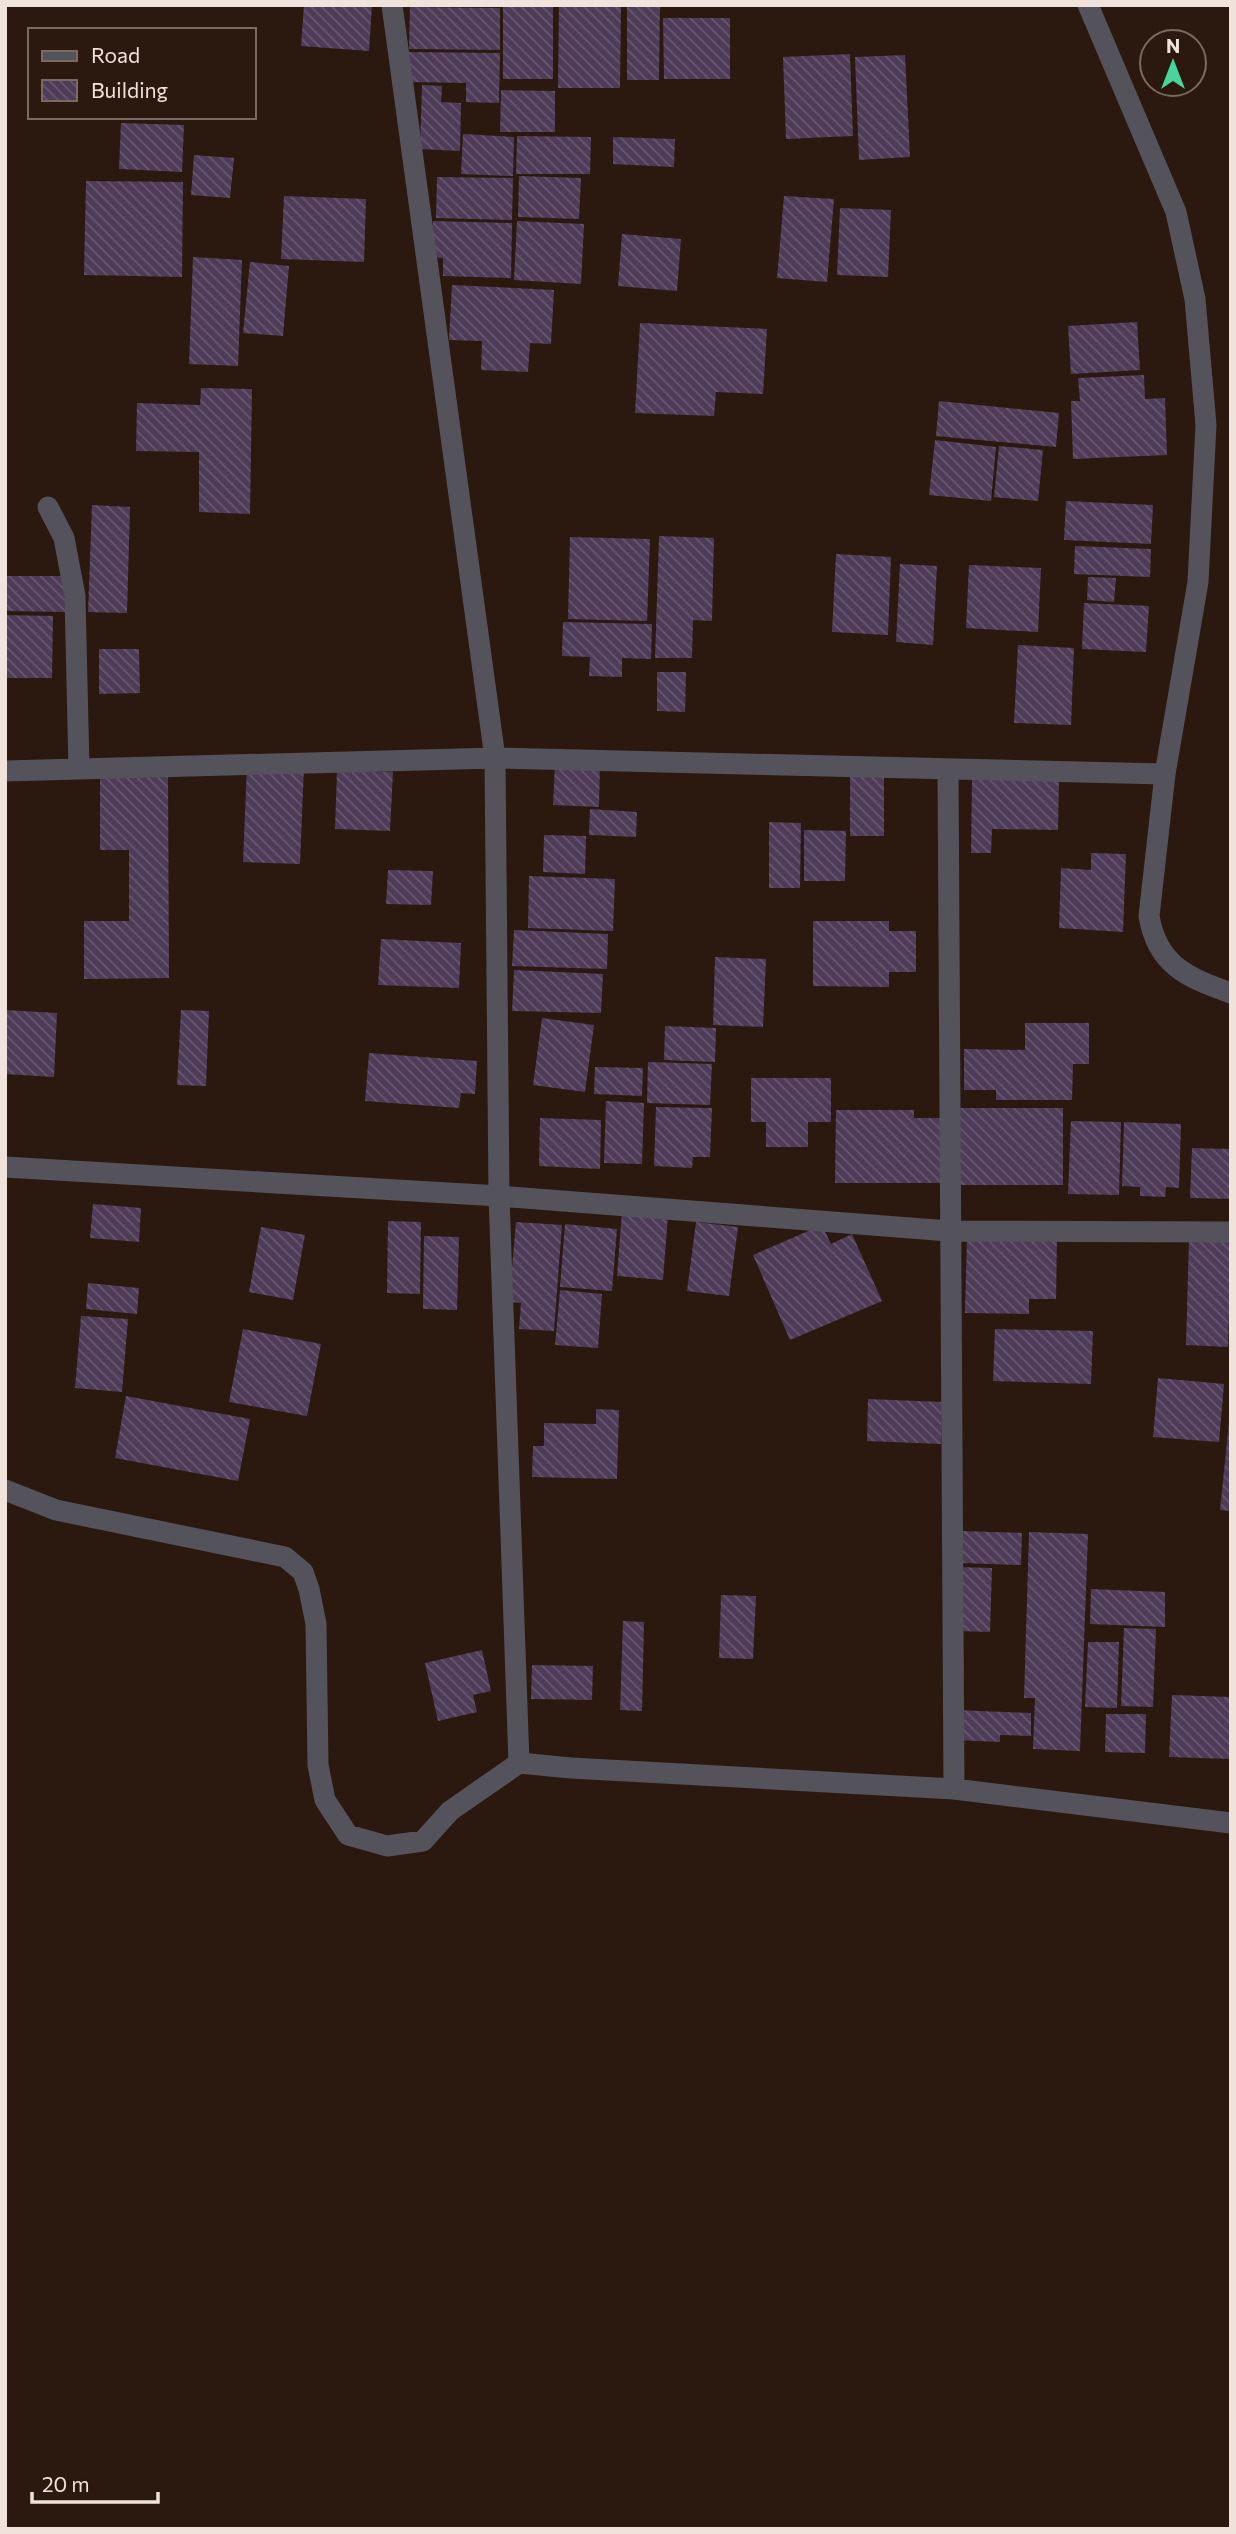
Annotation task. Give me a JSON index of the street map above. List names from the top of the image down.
{
  "legend": ["Road", "Building"],
  "scale_bar": "20 m",
  "north": "top"
}
